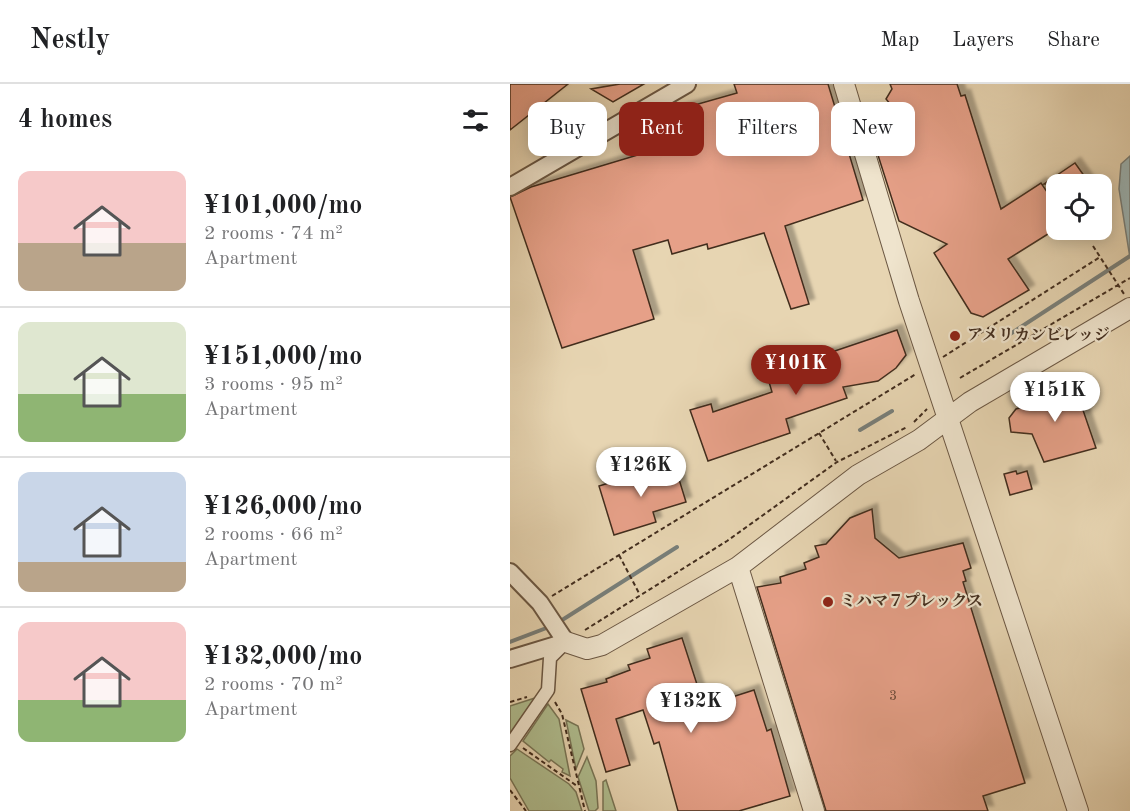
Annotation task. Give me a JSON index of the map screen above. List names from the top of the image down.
{
  "places": ["アメリカンビレッジ", "ミハマ７プレックス"],
  "house_numbers": ["3"],
  "page": {
    "header": "Nestly",
    "nav": ["Map", "Layers", "Share"],
    "heading": "4 homes",
    "chip": [
      "Buy",
      "Rent",
      "Filters",
      "New"
    ],
    "list": [
      {
        "name": "¥101,000/mo",
        "note": "2 rooms · 74 m² · Apartment"
      },
      {
        "name": "¥151,000/mo",
        "note": "3 rooms · 95 m² · Apartment"
      },
      {
        "name": "¥126,000/mo",
        "note": "2 rooms · 66 m² · Apartment"
      },
      {
        "name": "¥132,000/mo",
        "note": "2 rooms · 70 m² · Apartment"
      }
    ],
    "price": [
      "¥101K",
      "¥151K",
      "¥126K",
      "¥132K"
    ]
  }
}
